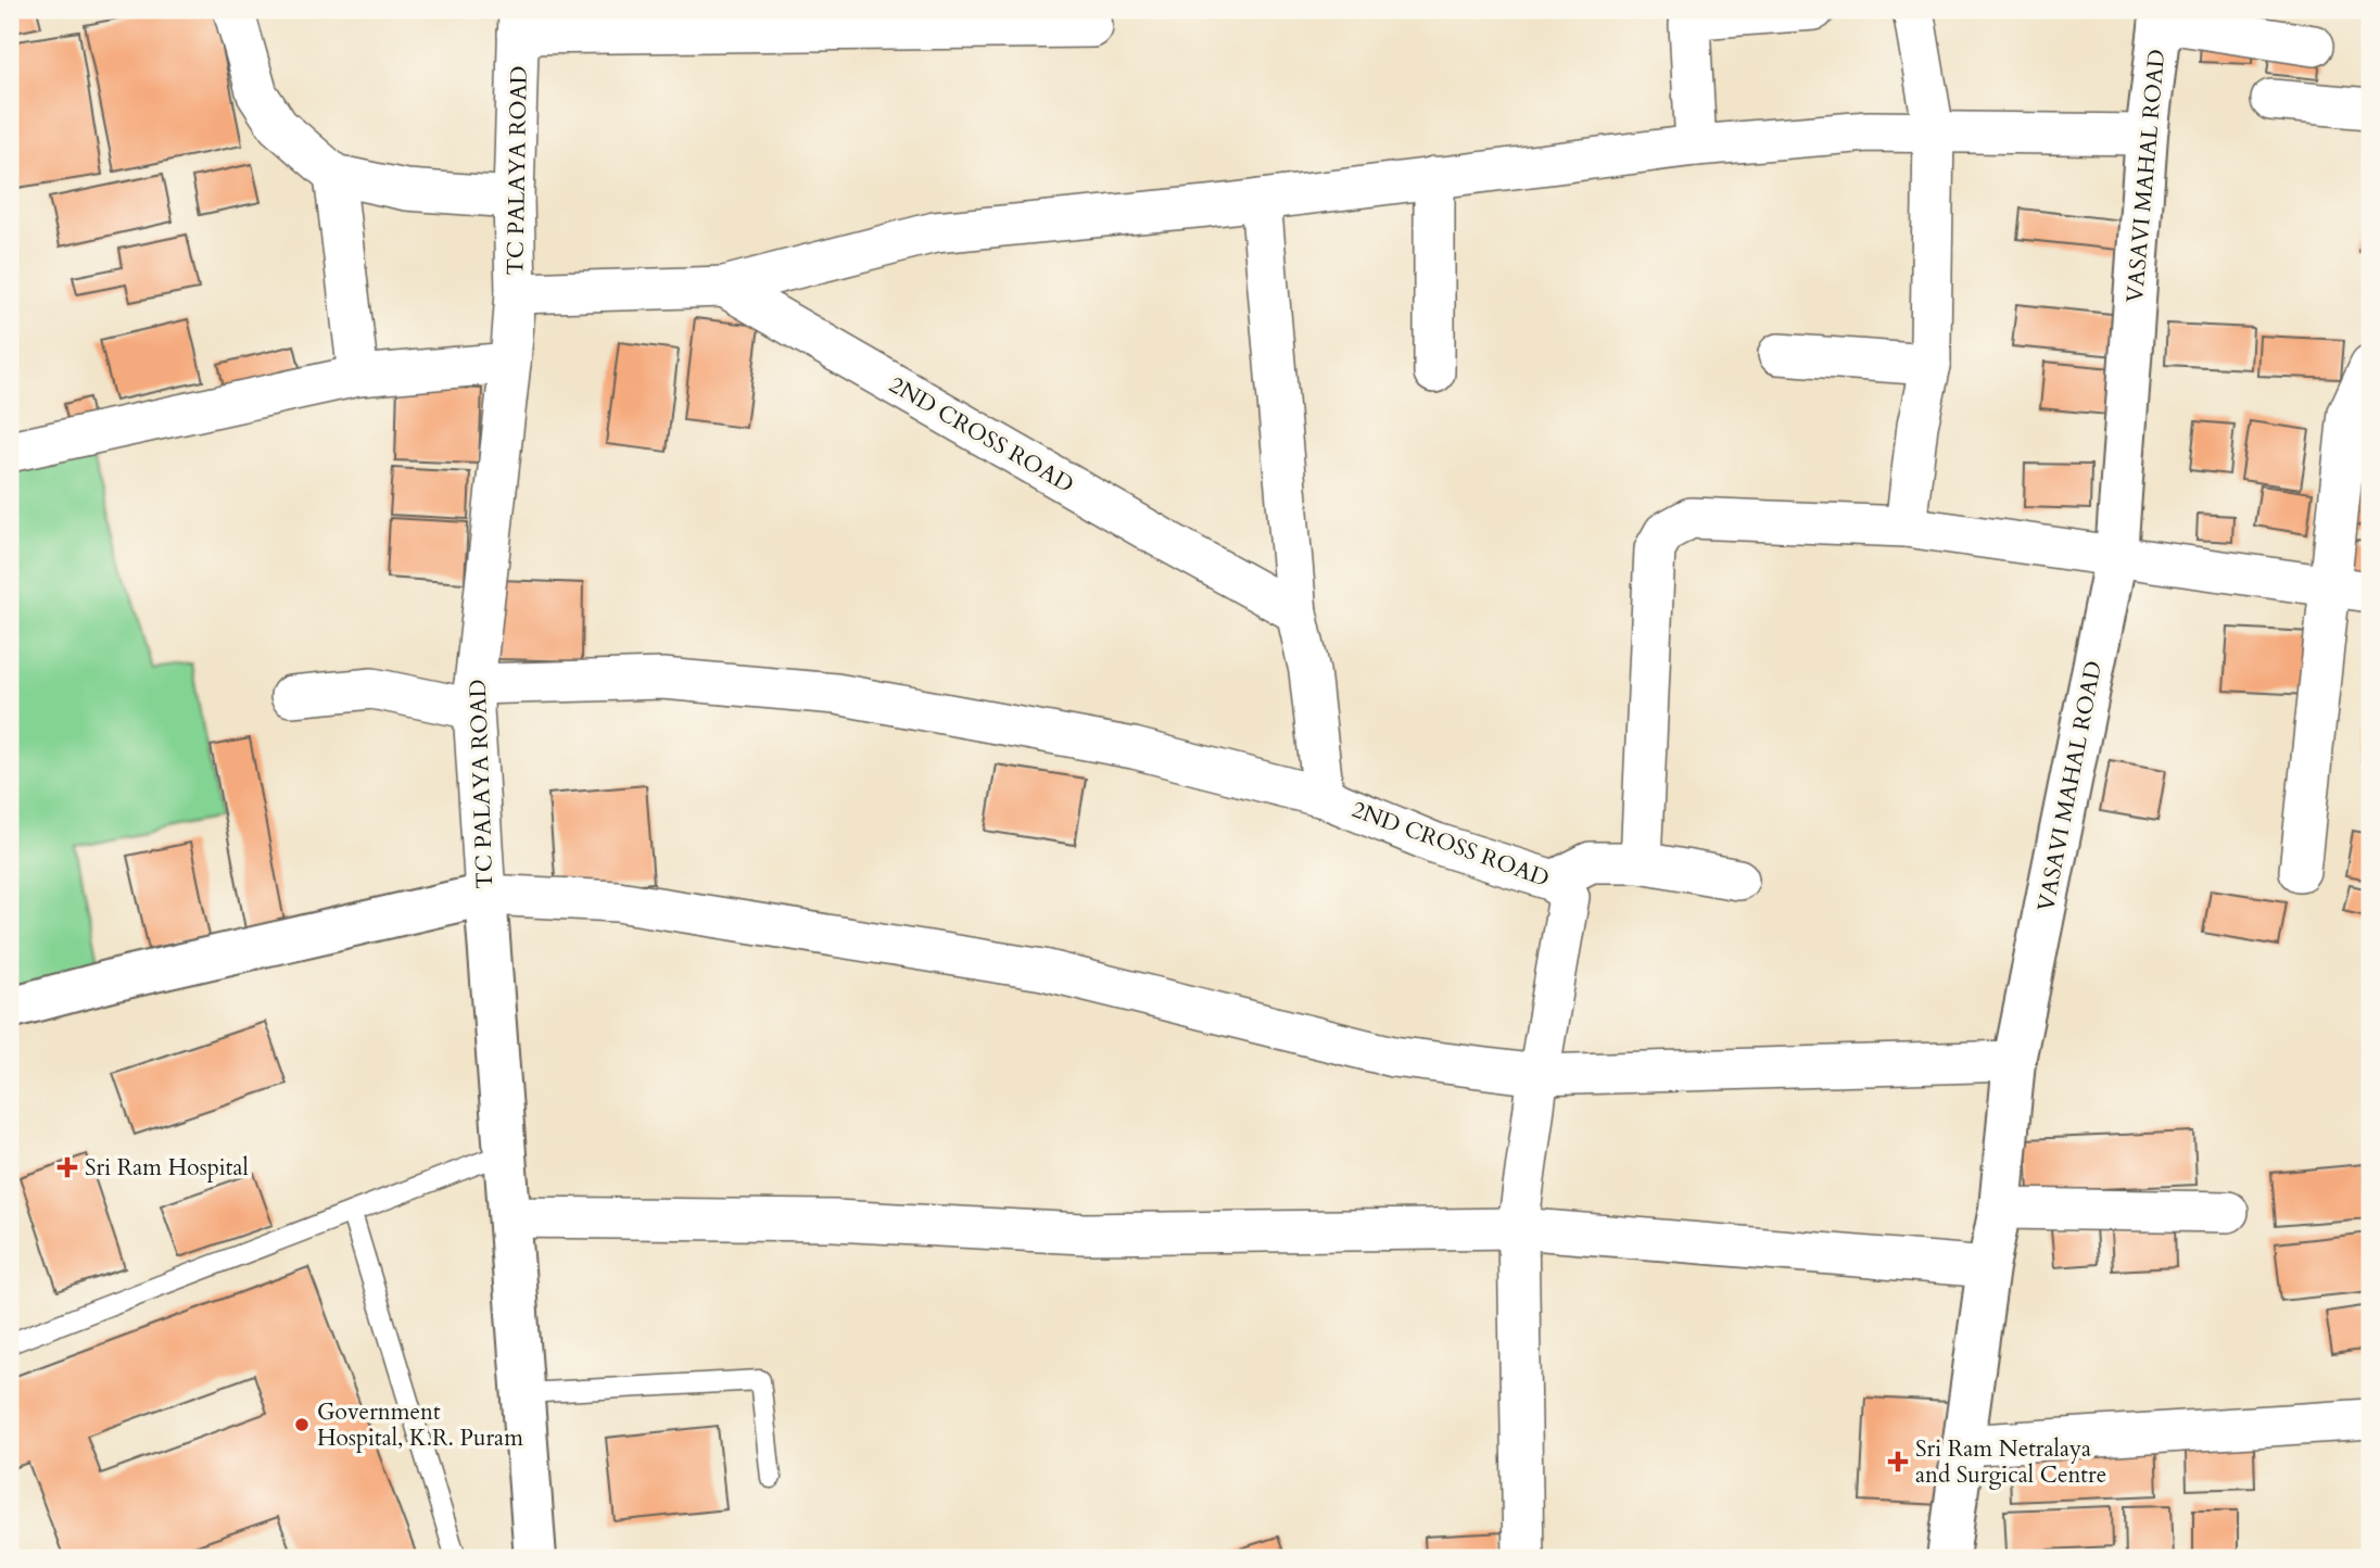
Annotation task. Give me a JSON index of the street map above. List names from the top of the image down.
{
  "streets": {
    "street": ["TC PALAYA ROAD", "VASAVI MAHAL ROAD", "2ND CROSS ROAD"]
  },
  "places": {
    "health": ["Sri Ram Hospital", "Sri Ram Netralaya and Surgical Centre"],
    "other": ["Government Hospital, K.R. Puram"]
  }
}
